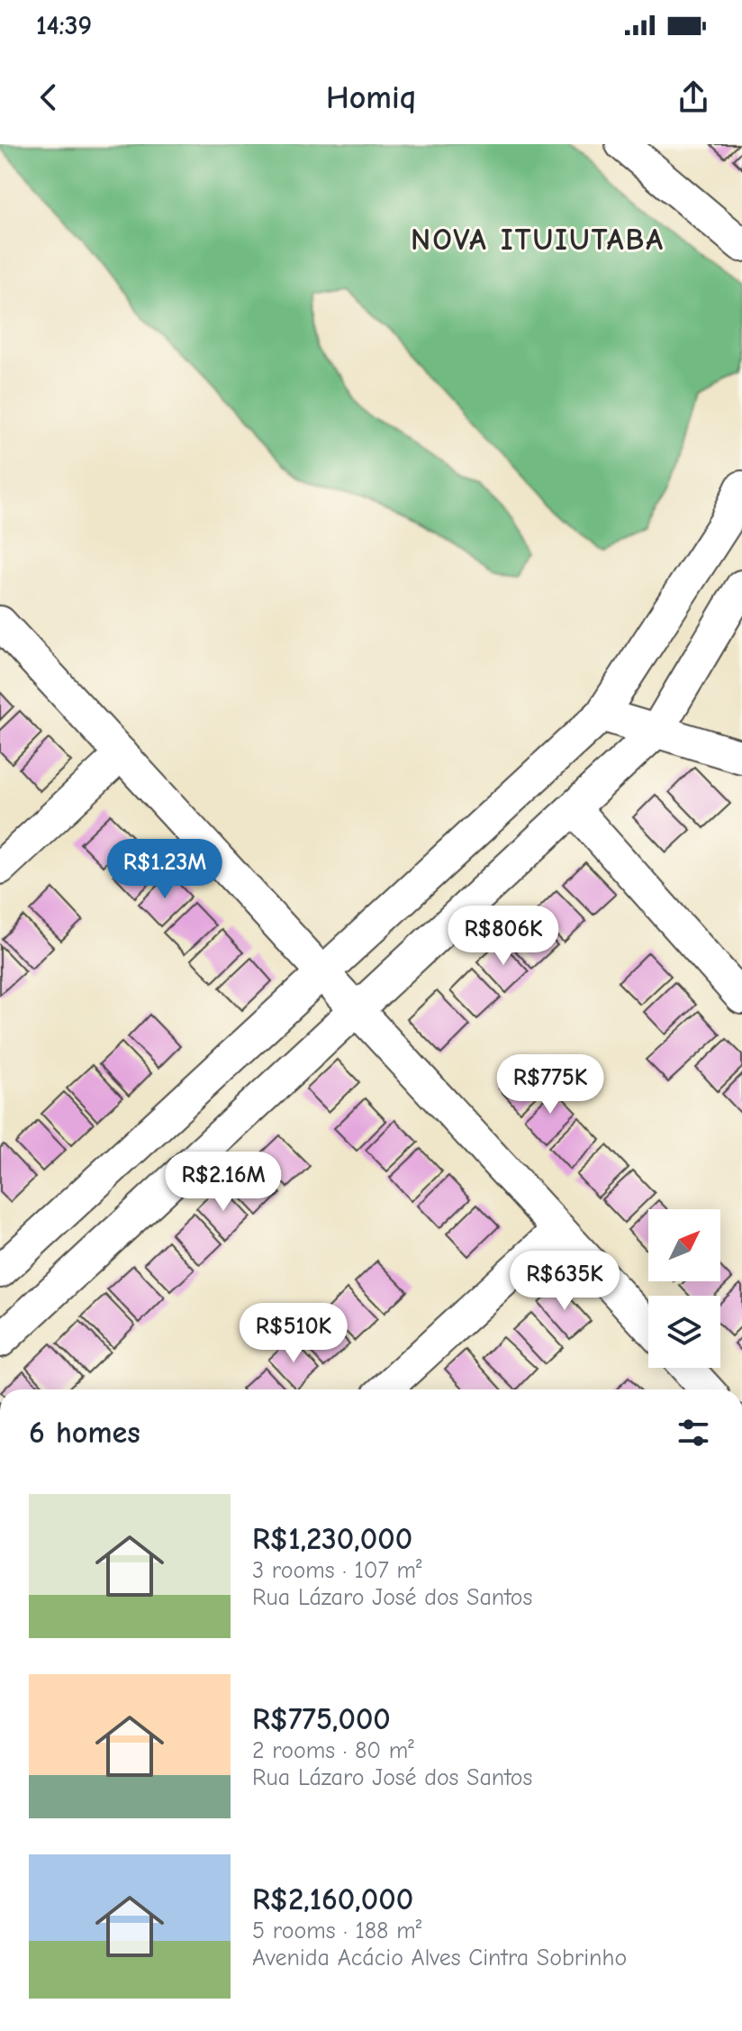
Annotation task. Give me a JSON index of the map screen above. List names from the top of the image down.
{
  "districts": ["NOVA ITUIUTABA"],
  "north": "top right",
  "page": {
    "status": "14:39",
    "header": "Homiq",
    "price": [
      "R$1.23M",
      "R$806K",
      "R$775K",
      "R$2.16M",
      "R$635K",
      "R$510K"
    ],
    "heading": "6 homes",
    "list": [
      {
        "name": "R$1,230,000",
        "note": "3 rooms · 107 m² · Rua Lázaro José dos Santos"
      },
      {
        "name": "R$775,000",
        "note": "2 rooms · 80 m² · Rua Lázaro José dos Santos"
      },
      {
        "name": "R$2,160,000",
        "note": "5 rooms · 188 m² · Avenida Acácio Alves Cintra Sobrinho"
      }
    ]
  }
}
